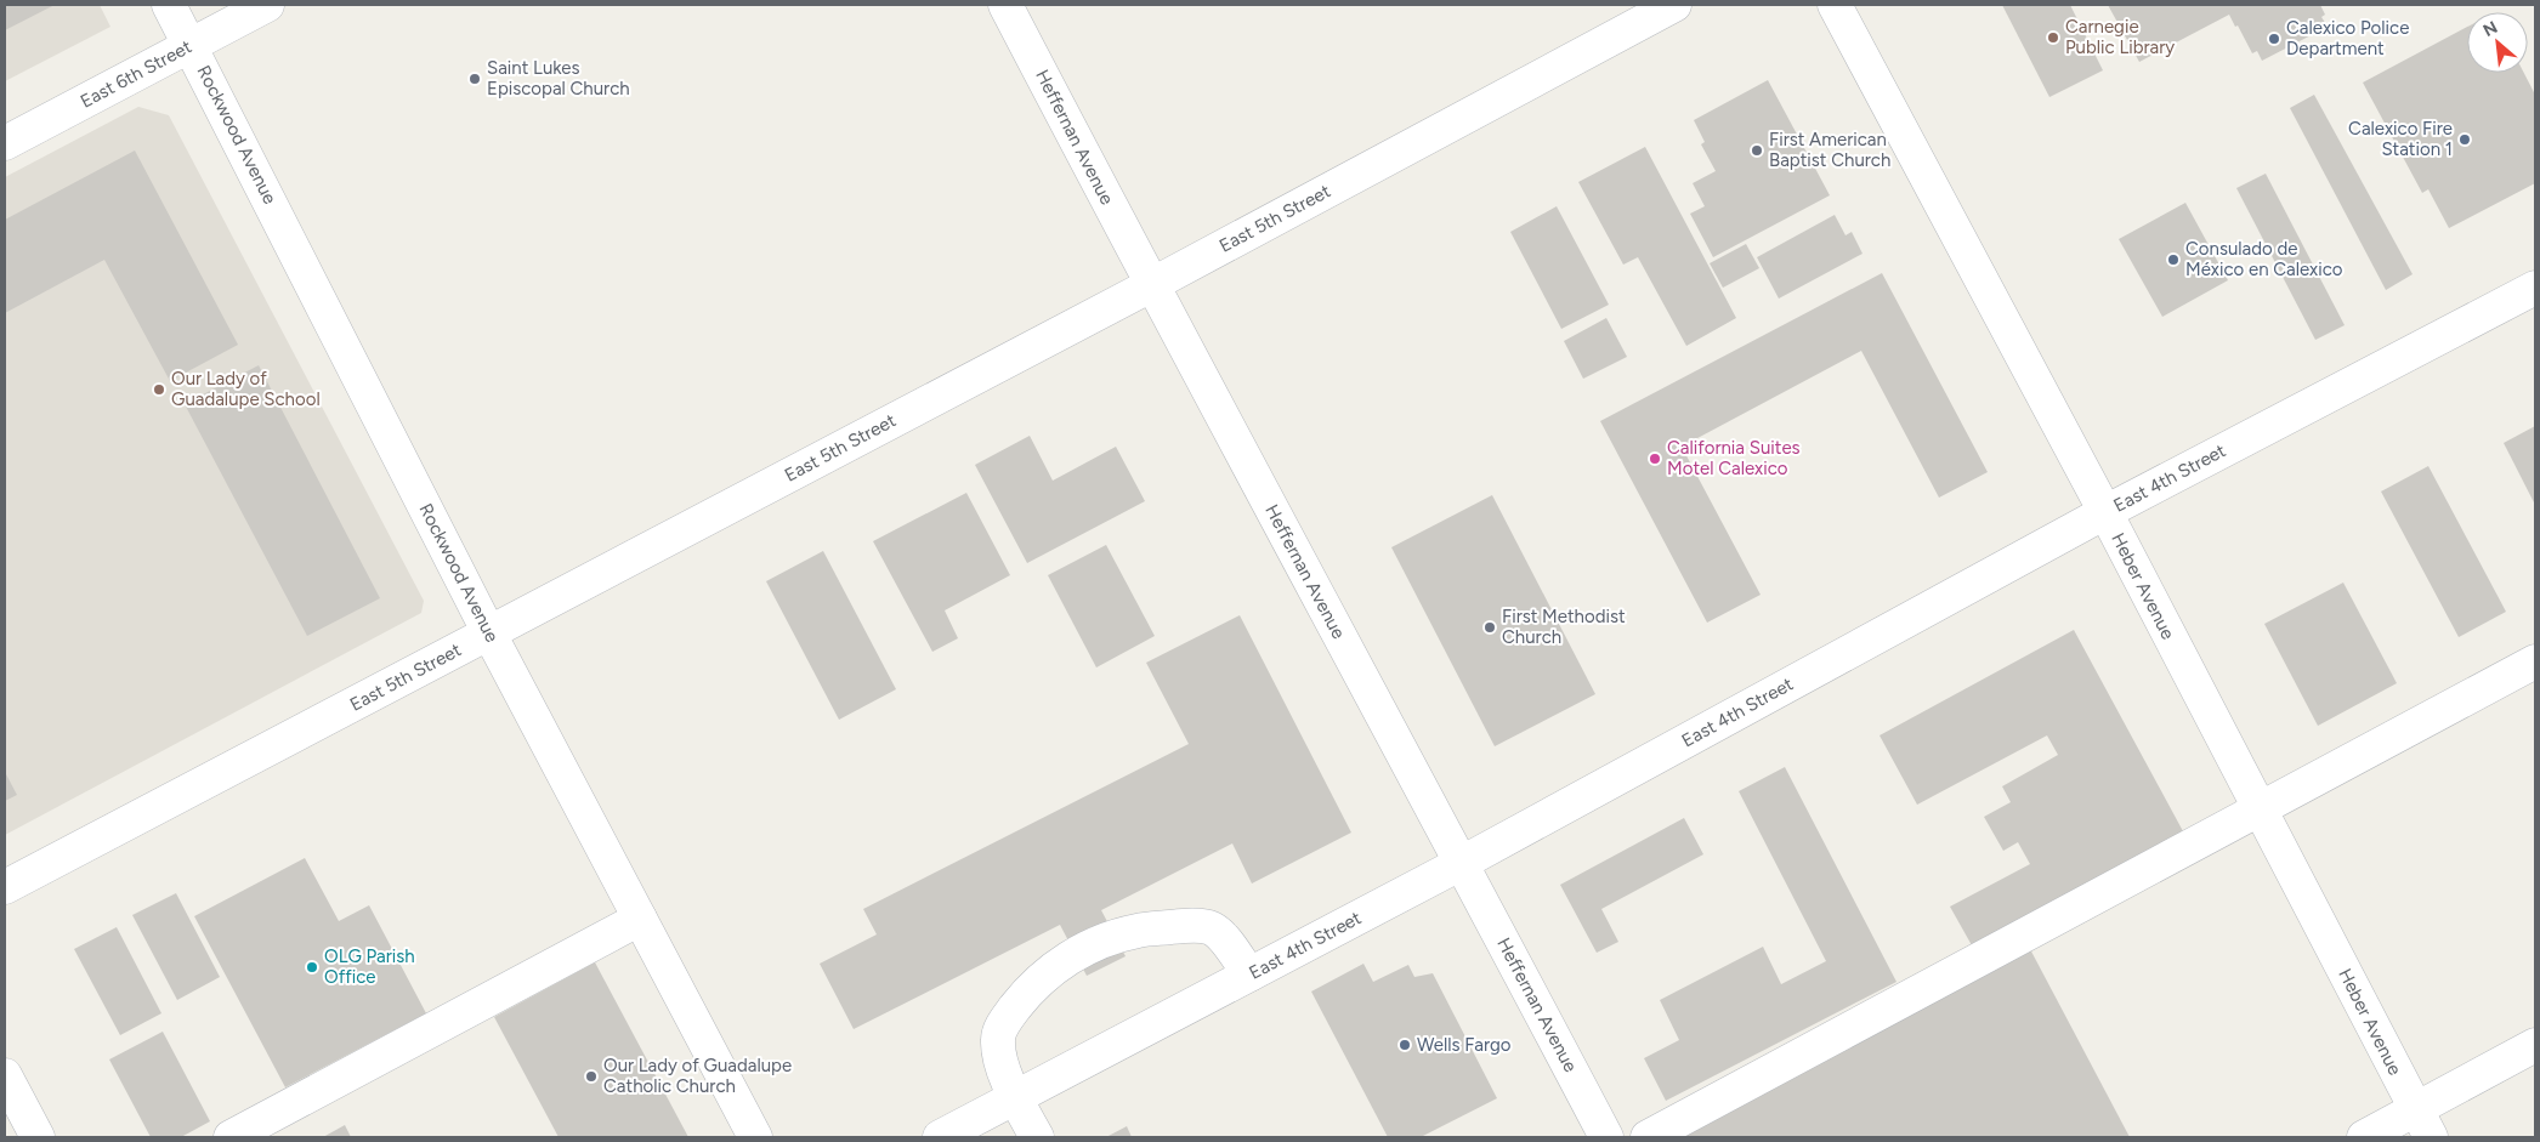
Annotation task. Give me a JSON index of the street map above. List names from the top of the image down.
{
  "streets": {
    "street": [
      "East 6th Street",
      "Rockwood Avenue",
      "Heffernan Avenue",
      "East 5th Street",
      "East 4th Street",
      "Heber Avenue"
    ]
  },
  "crossings": [
    ["East 6th Street", "Rockwood Avenue"],
    ["Rockwood Avenue", "East 5th Street"],
    ["Heffernan Avenue", "East 5th Street"],
    ["Heffernan Avenue", "East 4th Street"],
    ["East 4th Street", "Heber Avenue"]
  ],
  "places": [
    "Carnegie Public Library",
    "Calexico Police Department",
    "Saint Lukes Episcopal Church",
    "Calexico Fire Station 1",
    "First American Baptist Church",
    "Consulado de México en Calexico",
    "Our Lady of Guadalupe School",
    "California Suites Motel Calexico",
    "First Methodist Church",
    "OLG Parish Office",
    "Wells Fargo",
    "Our Lady of Guadalupe Catholic Church"
  ],
  "north": "top left"
}
